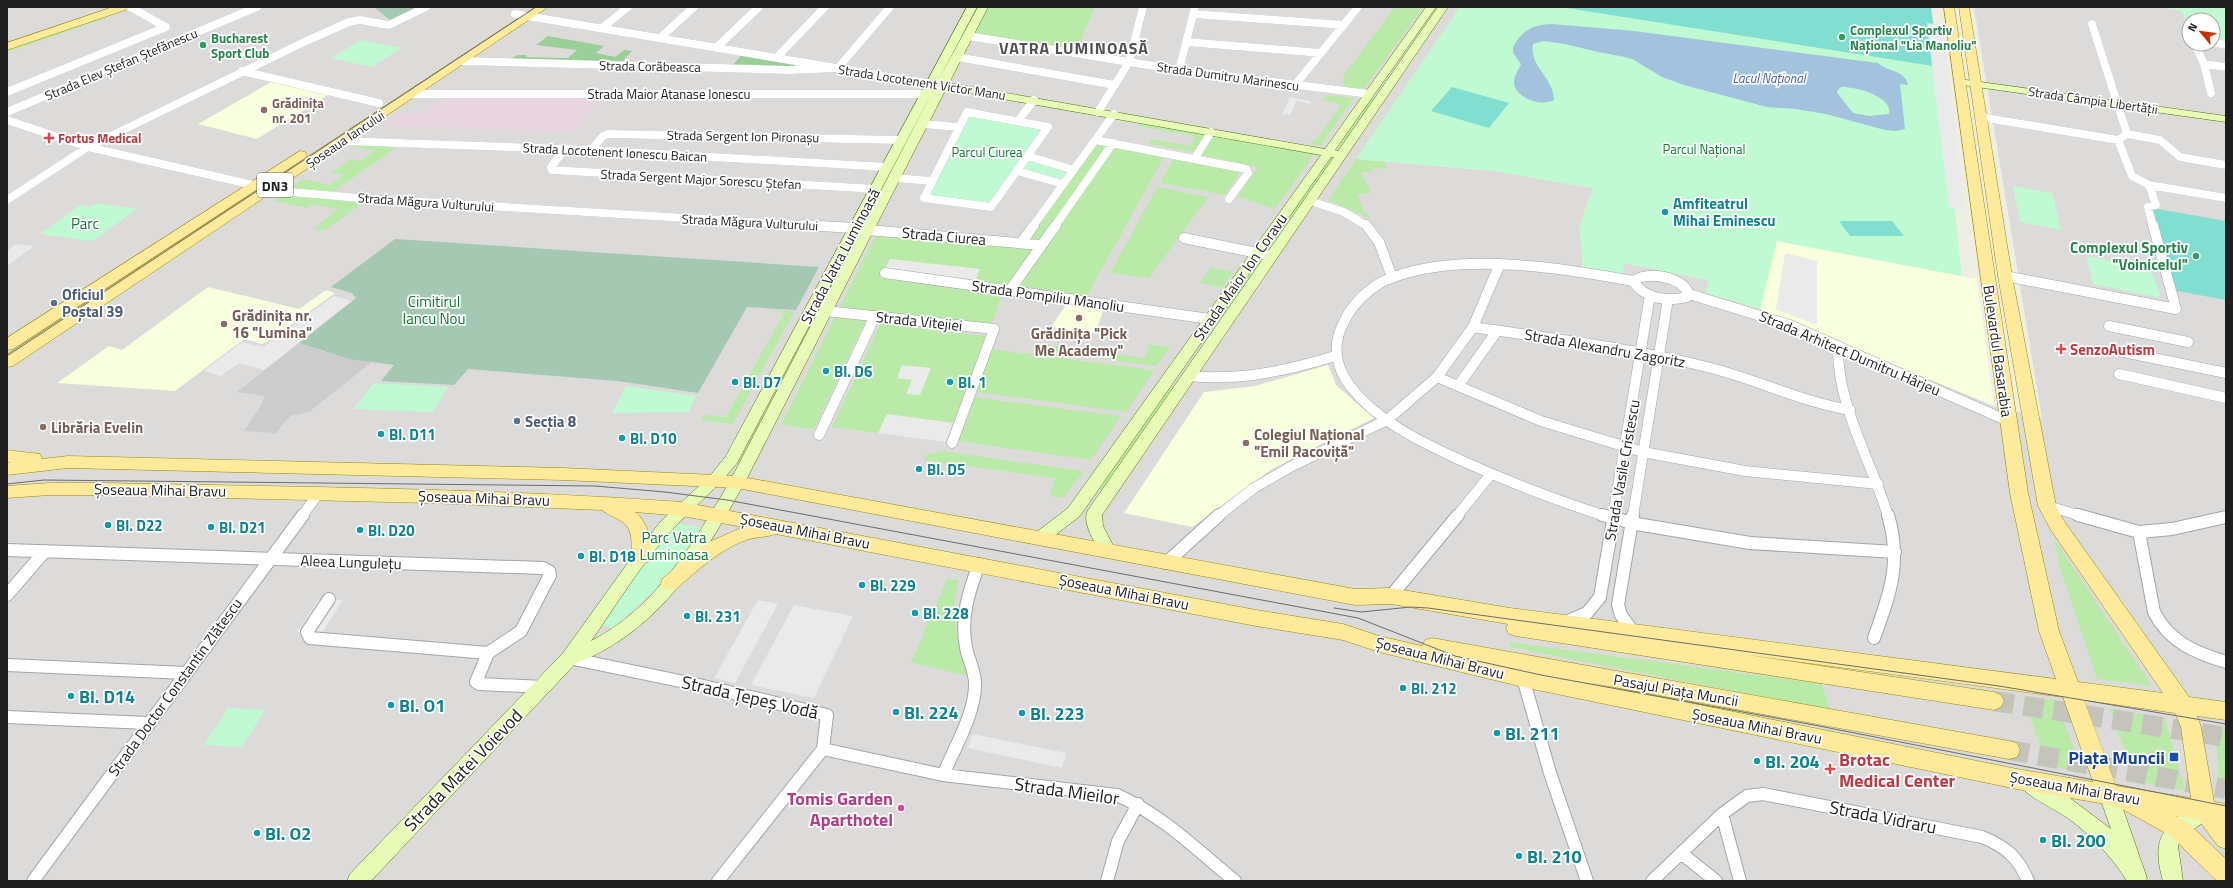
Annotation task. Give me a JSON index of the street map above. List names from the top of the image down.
{
  "streets": {
    "main road": [
      "Șoseaua Iancului",
      "DN3",
      "Bulevardul Basarabia",
      "Șoseaua Mihai Bravu",
      "Pasajul Piața Muncii"
    ],
    "street": [
      "Strada Elev Ștefan Ștefănescu",
      "Strada Corăbeasca",
      "Strada Dumitru Marinescu",
      "Strada Locotenent Victor Manu",
      "Strada Maior Atanase Ionescu",
      "Strada Câmpia Libertății",
      "Strada Sergent Ion Pironașu",
      "Strada Locotenent Ionescu Baican",
      "Strada Sergent Major Sorescu Ștefan",
      "Strada Măgura Vulturului",
      "Strada Ciurea",
      "Strada Vatra Luminoasă",
      "Strada Maior Ion Coravu",
      "Strada Pompiliu Manoliu",
      "Strada Vitejiei",
      "Strada Alexandru Zagoritz",
      "Strada Arhitect Dumitru Hârjeu",
      "Strada Vasile Cristescu",
      "Aleea Lungulețu",
      "Strada Doctor Constantin Zlătescu",
      "Strada Țepeș Vodă",
      "Strada Matei Voievod",
      "Strada Mieilor",
      "Strada Vidraru"
    ]
  },
  "crossings": [
    ["Strada Corăbeasca", "Strada Locotenent Victor Manu"],
    ["Strada Corăbeasca", "Șoseaua Iancului"],
    ["Strada Dumitru Marinescu", "Strada Vatra Luminoasă"],
    ["Strada Dumitru Marinescu", "Strada Maior Ion Coravu"],
    ["Strada Locotenent Victor Manu", "Strada Maior Atanase Ionescu"],
    ["Strada Locotenent Victor Manu", "Șoseaua Iancului"],
    ["Strada Locotenent Victor Manu", "Strada Vatra Luminoasă"],
    ["Strada Locotenent Victor Manu", "Strada Maior Ion Coravu"],
    ["Strada Maior Atanase Ionescu", "Șoseaua Iancului"],
    ["Strada Maior Atanase Ionescu", "Strada Vatra Luminoasă"],
    ["Strada Câmpia Libertății", "Bulevardul Basarabia"],
    ["Strada Sergent Ion Pironașu", "Strada Locotenent Ionescu Baican"],
    ["Strada Sergent Ion Pironașu", "Strada Vatra Luminoasă"],
    ["Șoseaua Iancului", "Strada Locotenent Ionescu Baican"],
    ["Șoseaua Iancului", "Strada Măgura Vulturului"],
    ["Strada Locotenent Ionescu Baican", "Strada Sergent Major Sorescu Ștefan"],
    ["Strada Locotenent Ionescu Baican", "Strada Vatra Luminoasă"],
    ["Strada Sergent Major Sorescu Ștefan", "Strada Vatra Luminoasă"],
    ["Strada Măgura Vulturului", "Strada Ciurea"],
    ["Strada Măgura Vulturului", "Strada Vatra Luminoasă"],
    ["Strada Ciurea", "Strada Vatra Luminoasă"],
    ["Strada Vatra Luminoasă", "Strada Vitejiei"],
    ["Strada Vatra Luminoasă", "Șoseaua Mihai Bravu"],
    ["Strada Vatra Luminoasă", "Strada Matei Voievod"],
    ["Strada Maior Ion Coravu", "Strada Pompiliu Manoliu"],
    ["Strada Maior Ion Coravu", "Șoseaua Mihai Bravu"],
    ["Strada Alexandru Zagoritz", "Strada Vasile Cristescu"],
    ["Bulevardul Basarabia", "Strada Arhitect Dumitru Hârjeu"],
    ["Bulevardul Basarabia", "Șoseaua Mihai Bravu"],
    ["Strada Vasile Cristescu", "Șoseaua Mihai Bravu"],
    ["Șoseaua Mihai Bravu", "Strada Doctor Constantin Zlătescu"],
    ["Șoseaua Mihai Bravu", "Pasajul Piața Muncii"],
    ["Șoseaua Mihai Bravu", "Strada Matei Voievod"],
    ["Aleea Lungulețu", "Strada Doctor Constantin Zlătescu"],
    ["Strada Țepeș Vodă", "Strada Matei Voievod"],
    ["Strada Țepeș Vodă", "Strada Mieilor"]
  ],
  "districts": ["VATRA LUMINOASĂ"],
  "water": ["Lacul Național"],
  "parks": [
    "Parcul Național",
    "Parcul Ciurea",
    "Parc",
    "Cimitirul Iancu Nou",
    "Parc Vatra Luminoasa"
  ],
  "places": {
    "other": [
      "Complexul Sportiv Național \"Lia Manoliu\"",
      "Bucharest Sport Club",
      "Grădinița nr. 201",
      "Amfiteatrul Mihai Eminescu",
      "Complexul Sportiv \"Voinicelul\"",
      "Oficiul Poștal 39",
      "Grădinița \"Pick Me Academy\"",
      "Grădinița nr. 16 \"Lumina\"",
      "Bl. D6",
      "Bl. D7",
      "Bl. 1",
      "Secția 8",
      "Librăria Evelin",
      "Bl. D11",
      "Bl. D10",
      "Colegiul Național \"Emil Racoviță\"",
      "Bl. D5",
      "Bl. D22",
      "Bl. D21",
      "Bl. D20",
      "Bl. D18",
      "Bl. 229",
      "Bl. 228",
      "Bl. 231",
      "Bl. 212",
      "Bl. D14",
      "Bl. O1",
      "Bl. 224",
      "Bl. 223",
      "Bl. 211",
      "Bl. 204",
      "Tomis Garden Aparthotel",
      "Bl. O2",
      "Bl. 200",
      "Bl. 210"
    ],
    "health": ["Fortus Medical", "SenzoAutism", "Brotac Medical Center"],
    "transit": ["Piața Muncii"]
  },
  "north": "top left"
}
